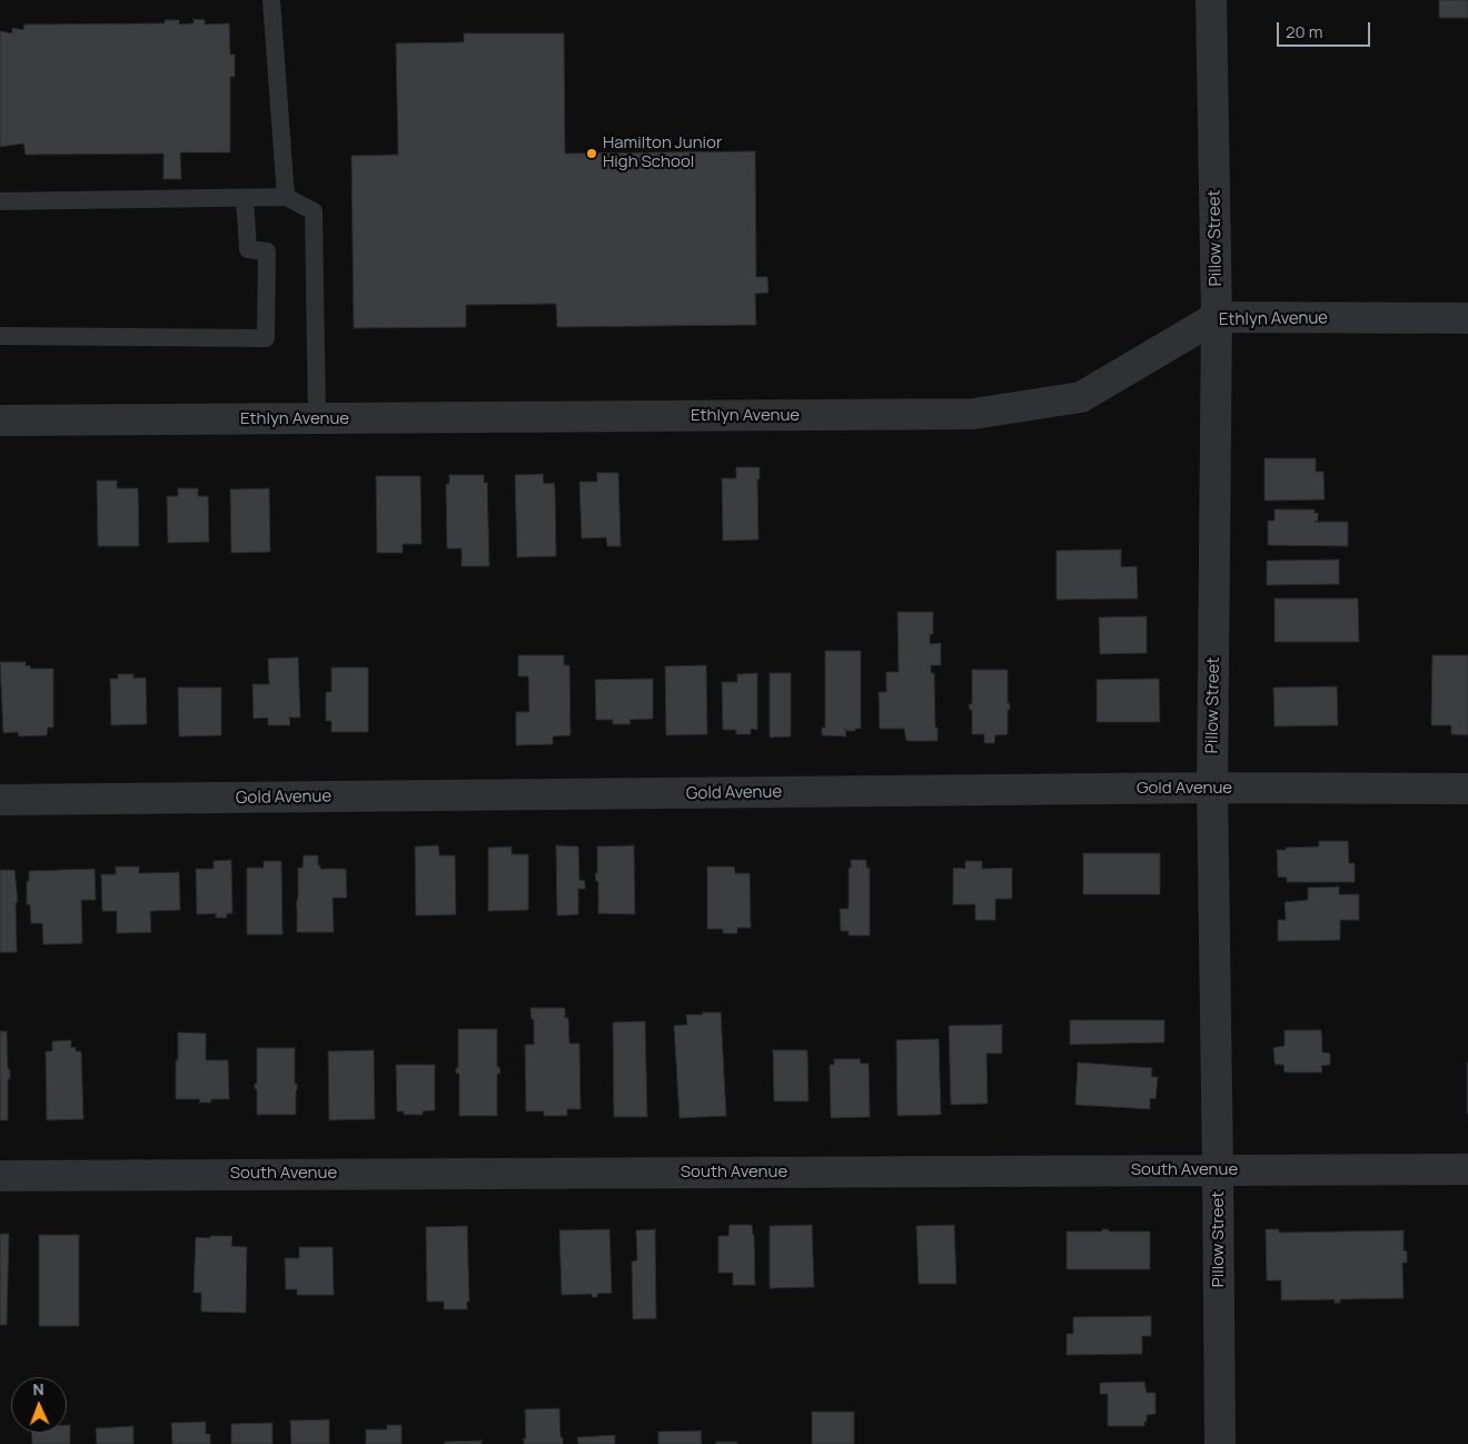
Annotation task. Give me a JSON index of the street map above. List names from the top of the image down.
{
  "streets": {
    "street": [
      "Pillow Street",
      "Ethlyn Avenue",
      "Gold Avenue",
      "South Avenue"
    ]
  },
  "crossings": [
    ["Pillow Street", "Ethlyn Avenue"],
    ["Pillow Street", "Gold Avenue"],
    ["Pillow Street", "South Avenue"]
  ],
  "places": ["Hamilton Junior High School"],
  "scale_bar": "20 m",
  "north": "top"
}
